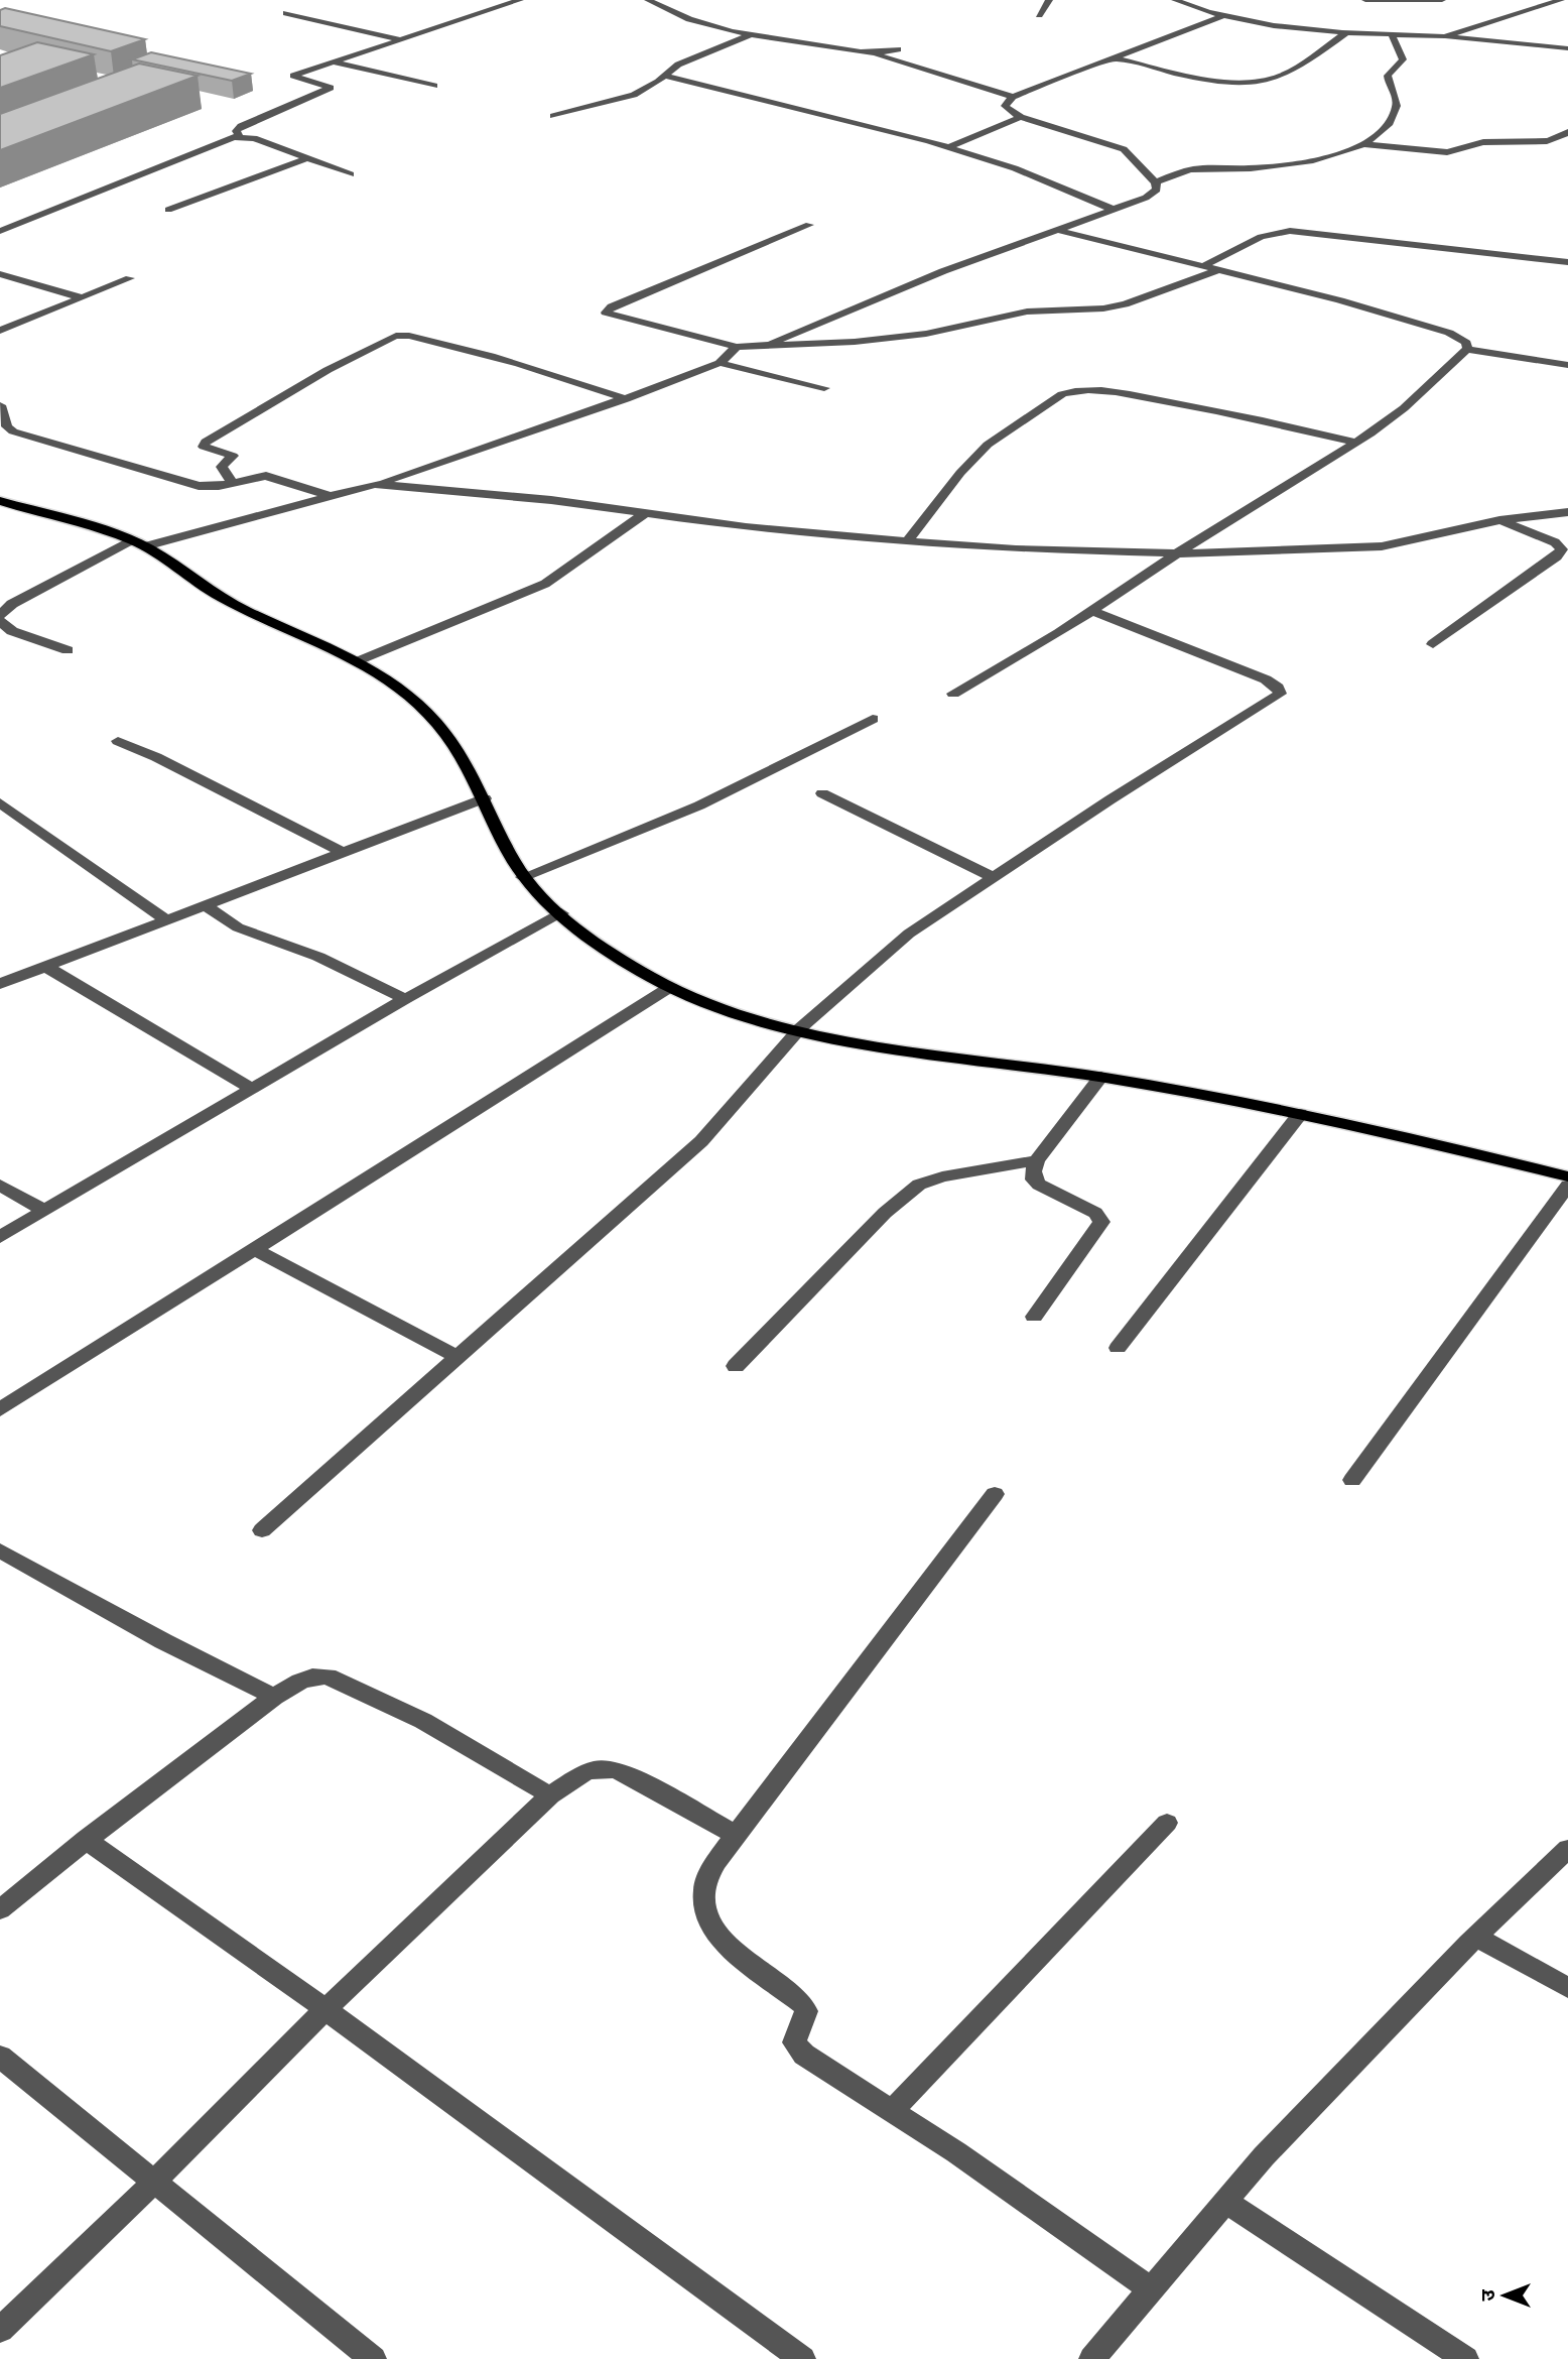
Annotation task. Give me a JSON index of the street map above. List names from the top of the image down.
{
  "north": "left"
}
